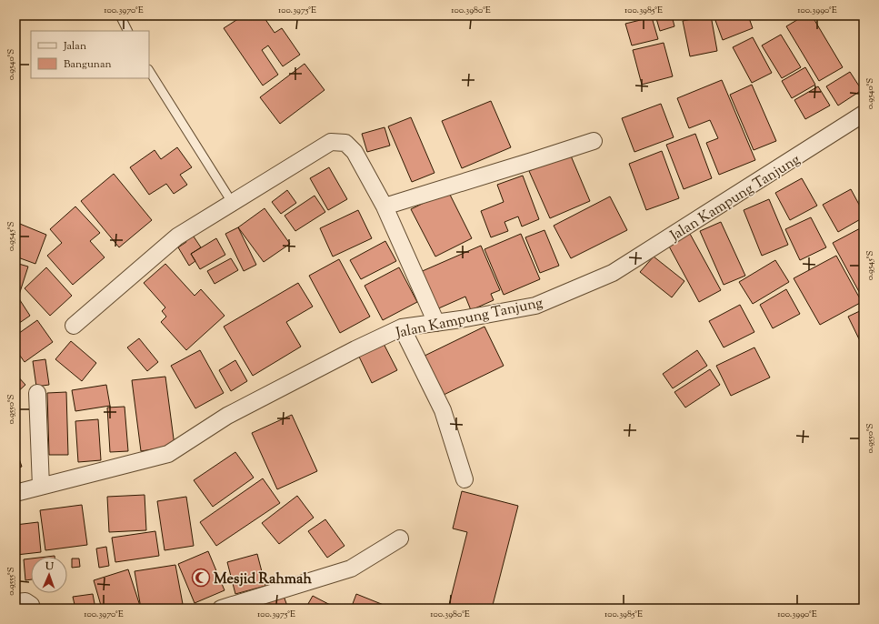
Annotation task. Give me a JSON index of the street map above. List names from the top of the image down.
{
  "streets": {
    "street": ["Jalan Kampung Tanjung"]
  },
  "places": {
    "mosque": ["Mesjid Rahmah"]
  },
  "legend": ["Jalan", "Bangunan"],
  "north": "top",
  "coordinates": [
    "100.3970°E",
    "100.3975°E",
    "100.3980°E",
    "100.3985°E",
    "100.3990°E",
    "0.9540°S",
    "0.9545°S",
    "0.9550°S",
    "0.9555°S"
  ]
}
